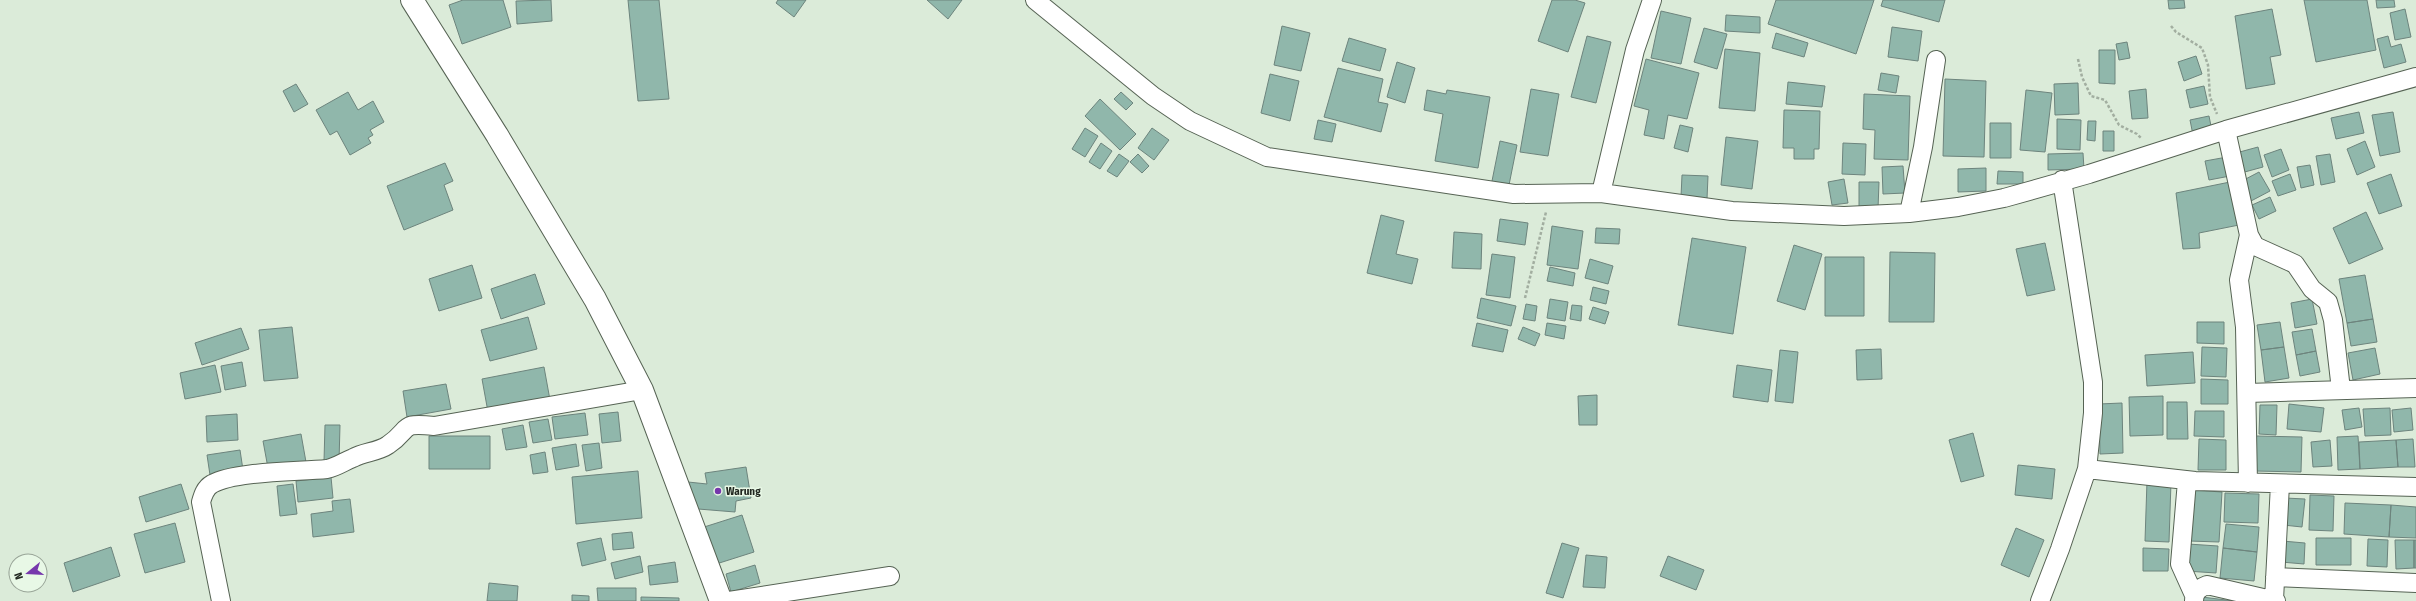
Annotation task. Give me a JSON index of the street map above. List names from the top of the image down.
{
  "places": ["Warung"],
  "north": "left"
}
